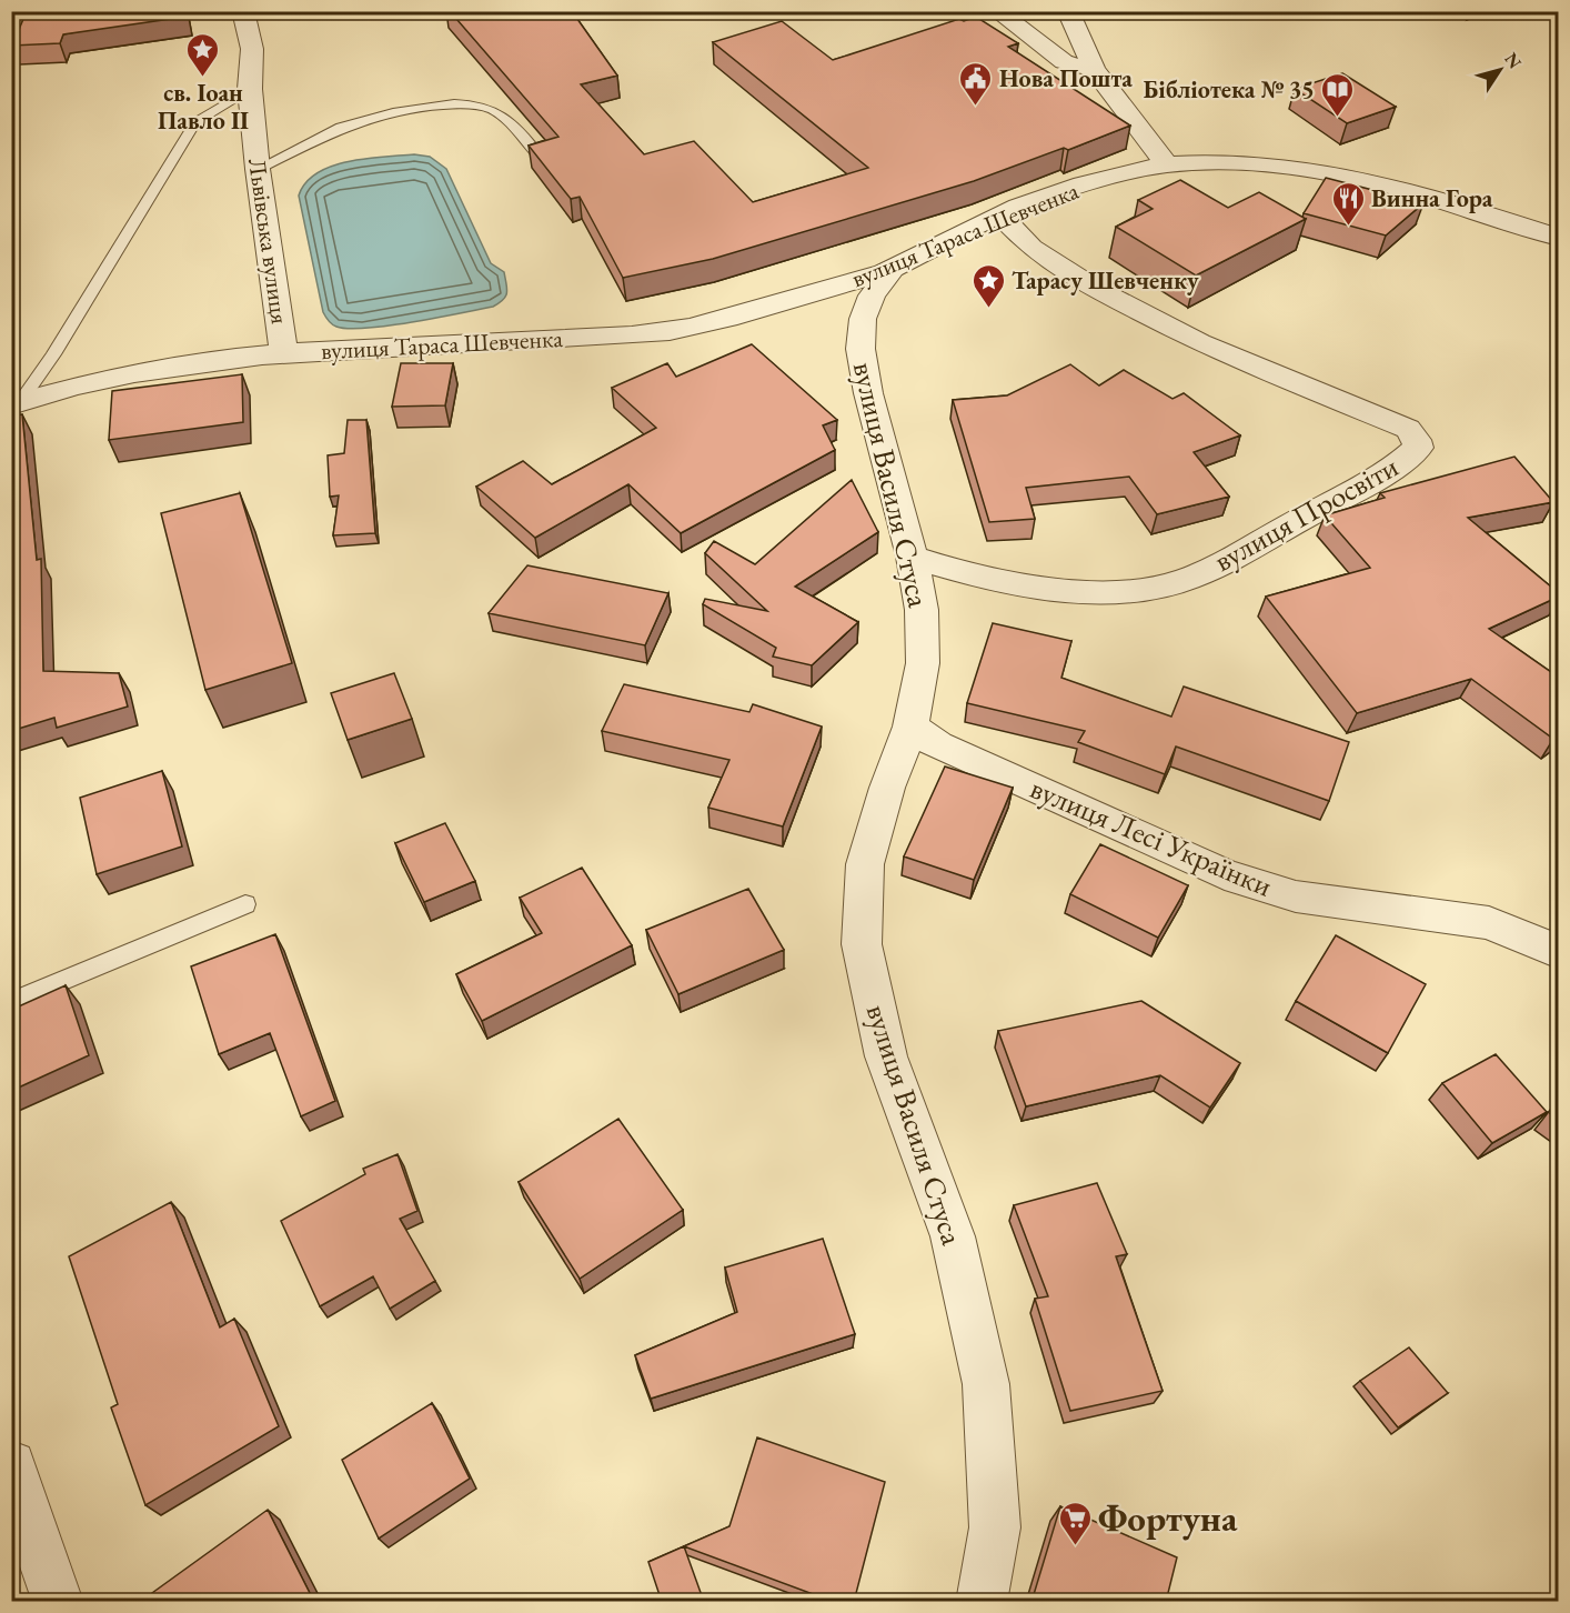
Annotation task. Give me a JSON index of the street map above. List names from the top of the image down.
{
  "streets": {
    "street": [
      "вулиця Тараса Шевченка",
      "Львівська вулиця",
      "вулиця Василя Стуса",
      "вулиця Просвіти",
      "вулиця Лесі Українки"
    ]
  },
  "crossings": [
    ["вулиця Тараса Шевченка", "Львівська вулиця"],
    ["вулиця Тараса Шевченка", "вулиця Василя Стуса"],
    ["вулиця Тараса Шевченка", "вулиця Просвіти"],
    ["вулиця Василя Стуса", "вулиця Просвіти"],
    ["вулиця Василя Стуса", "вулиця Лесі Українки"]
  ],
  "places": {
    "place": ["св. Іоан Павло ІІ", "Тарасу Шевченку"],
    "public building": ["Нова Пошта"],
    "library": ["Бібліотека № 35"],
    "restaurant": ["Винна Гора"],
    "supermarket": ["Фортуна"]
  },
  "north": "top right"
}
